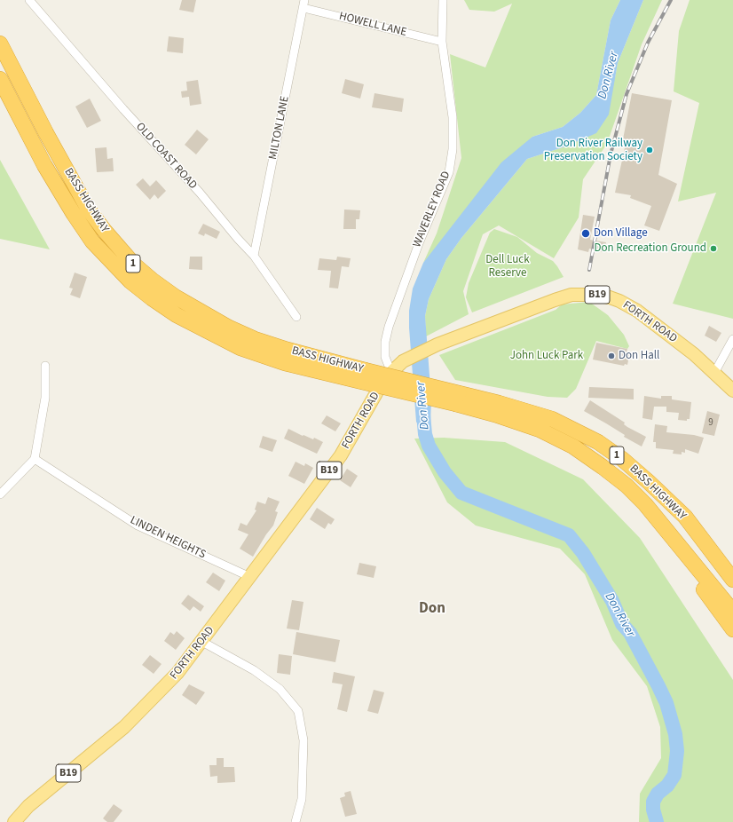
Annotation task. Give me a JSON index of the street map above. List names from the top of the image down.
{
  "streets": {
    "highway": ["BASS HIGHWAY", "1"],
    "main road": ["B19", "FORTH ROAD"],
    "street": [
      "HOWELL LANE",
      "MILTON LANE",
      "OLD COAST ROAD",
      "WAVERLEY ROAD",
      "LINDEN HEIGHTS"
    ]
  },
  "crossings": [
    ["HOWELL LANE", "MILTON LANE"],
    ["HOWELL LANE", "WAVERLEY ROAD"],
    ["MILTON LANE", "OLD COAST ROAD"],
    ["WAVERLEY ROAD", "FORTH ROAD"],
    ["FORTH ROAD", "LINDEN HEIGHTS"]
  ],
  "districts": ["Don"],
  "water": ["Don River"],
  "parks": ["Dell Luck Reserve", "John Luck Park"],
  "places": [
    "Don River Railway Preservation Society",
    "Don Village",
    "Don Recreation Ground",
    "Don Hall"
  ],
  "house_numbers": ["9"]
}
